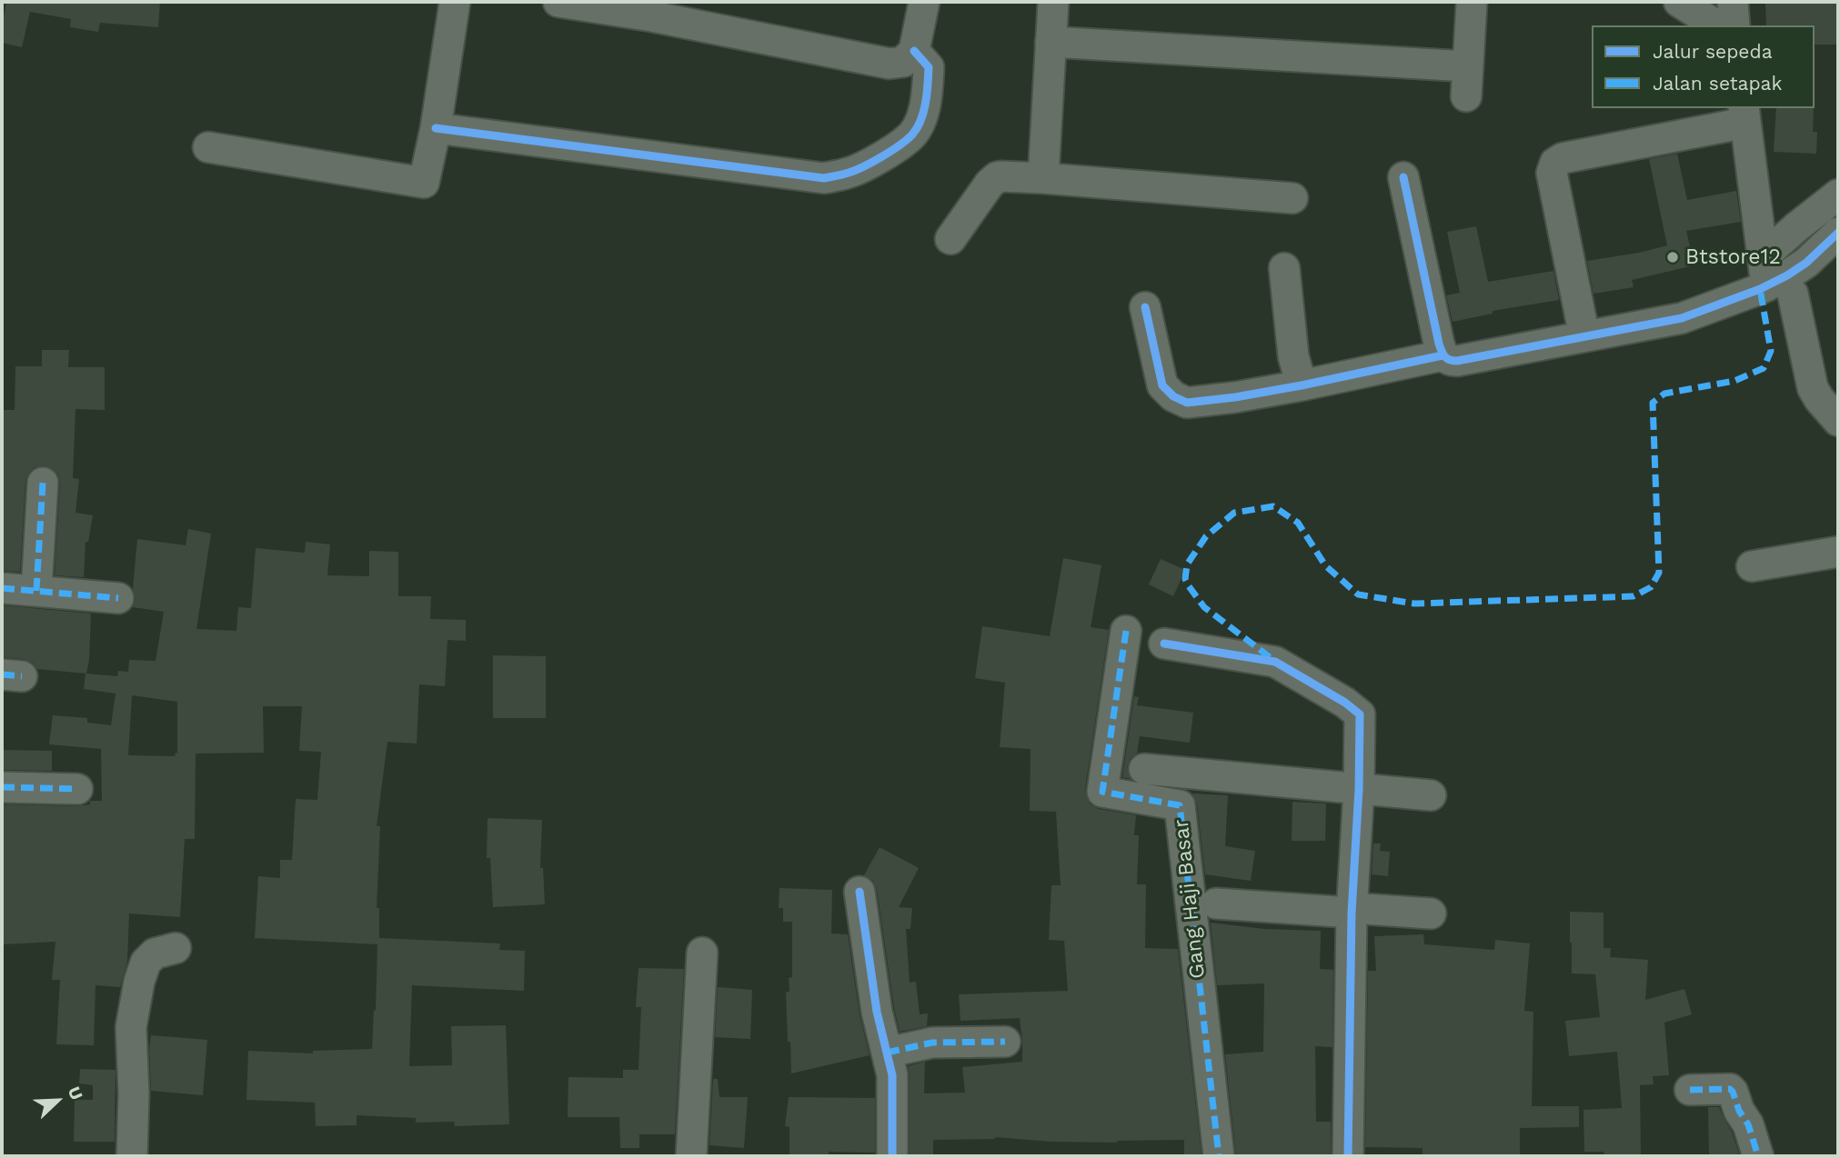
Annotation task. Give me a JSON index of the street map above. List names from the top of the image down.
{
  "streets": {
    "street": ["Gang Haji Basar"]
  },
  "places": ["Btstore12"],
  "legend": ["Jalur sepeda", "Jalan setapak"],
  "north": "top right"
}
